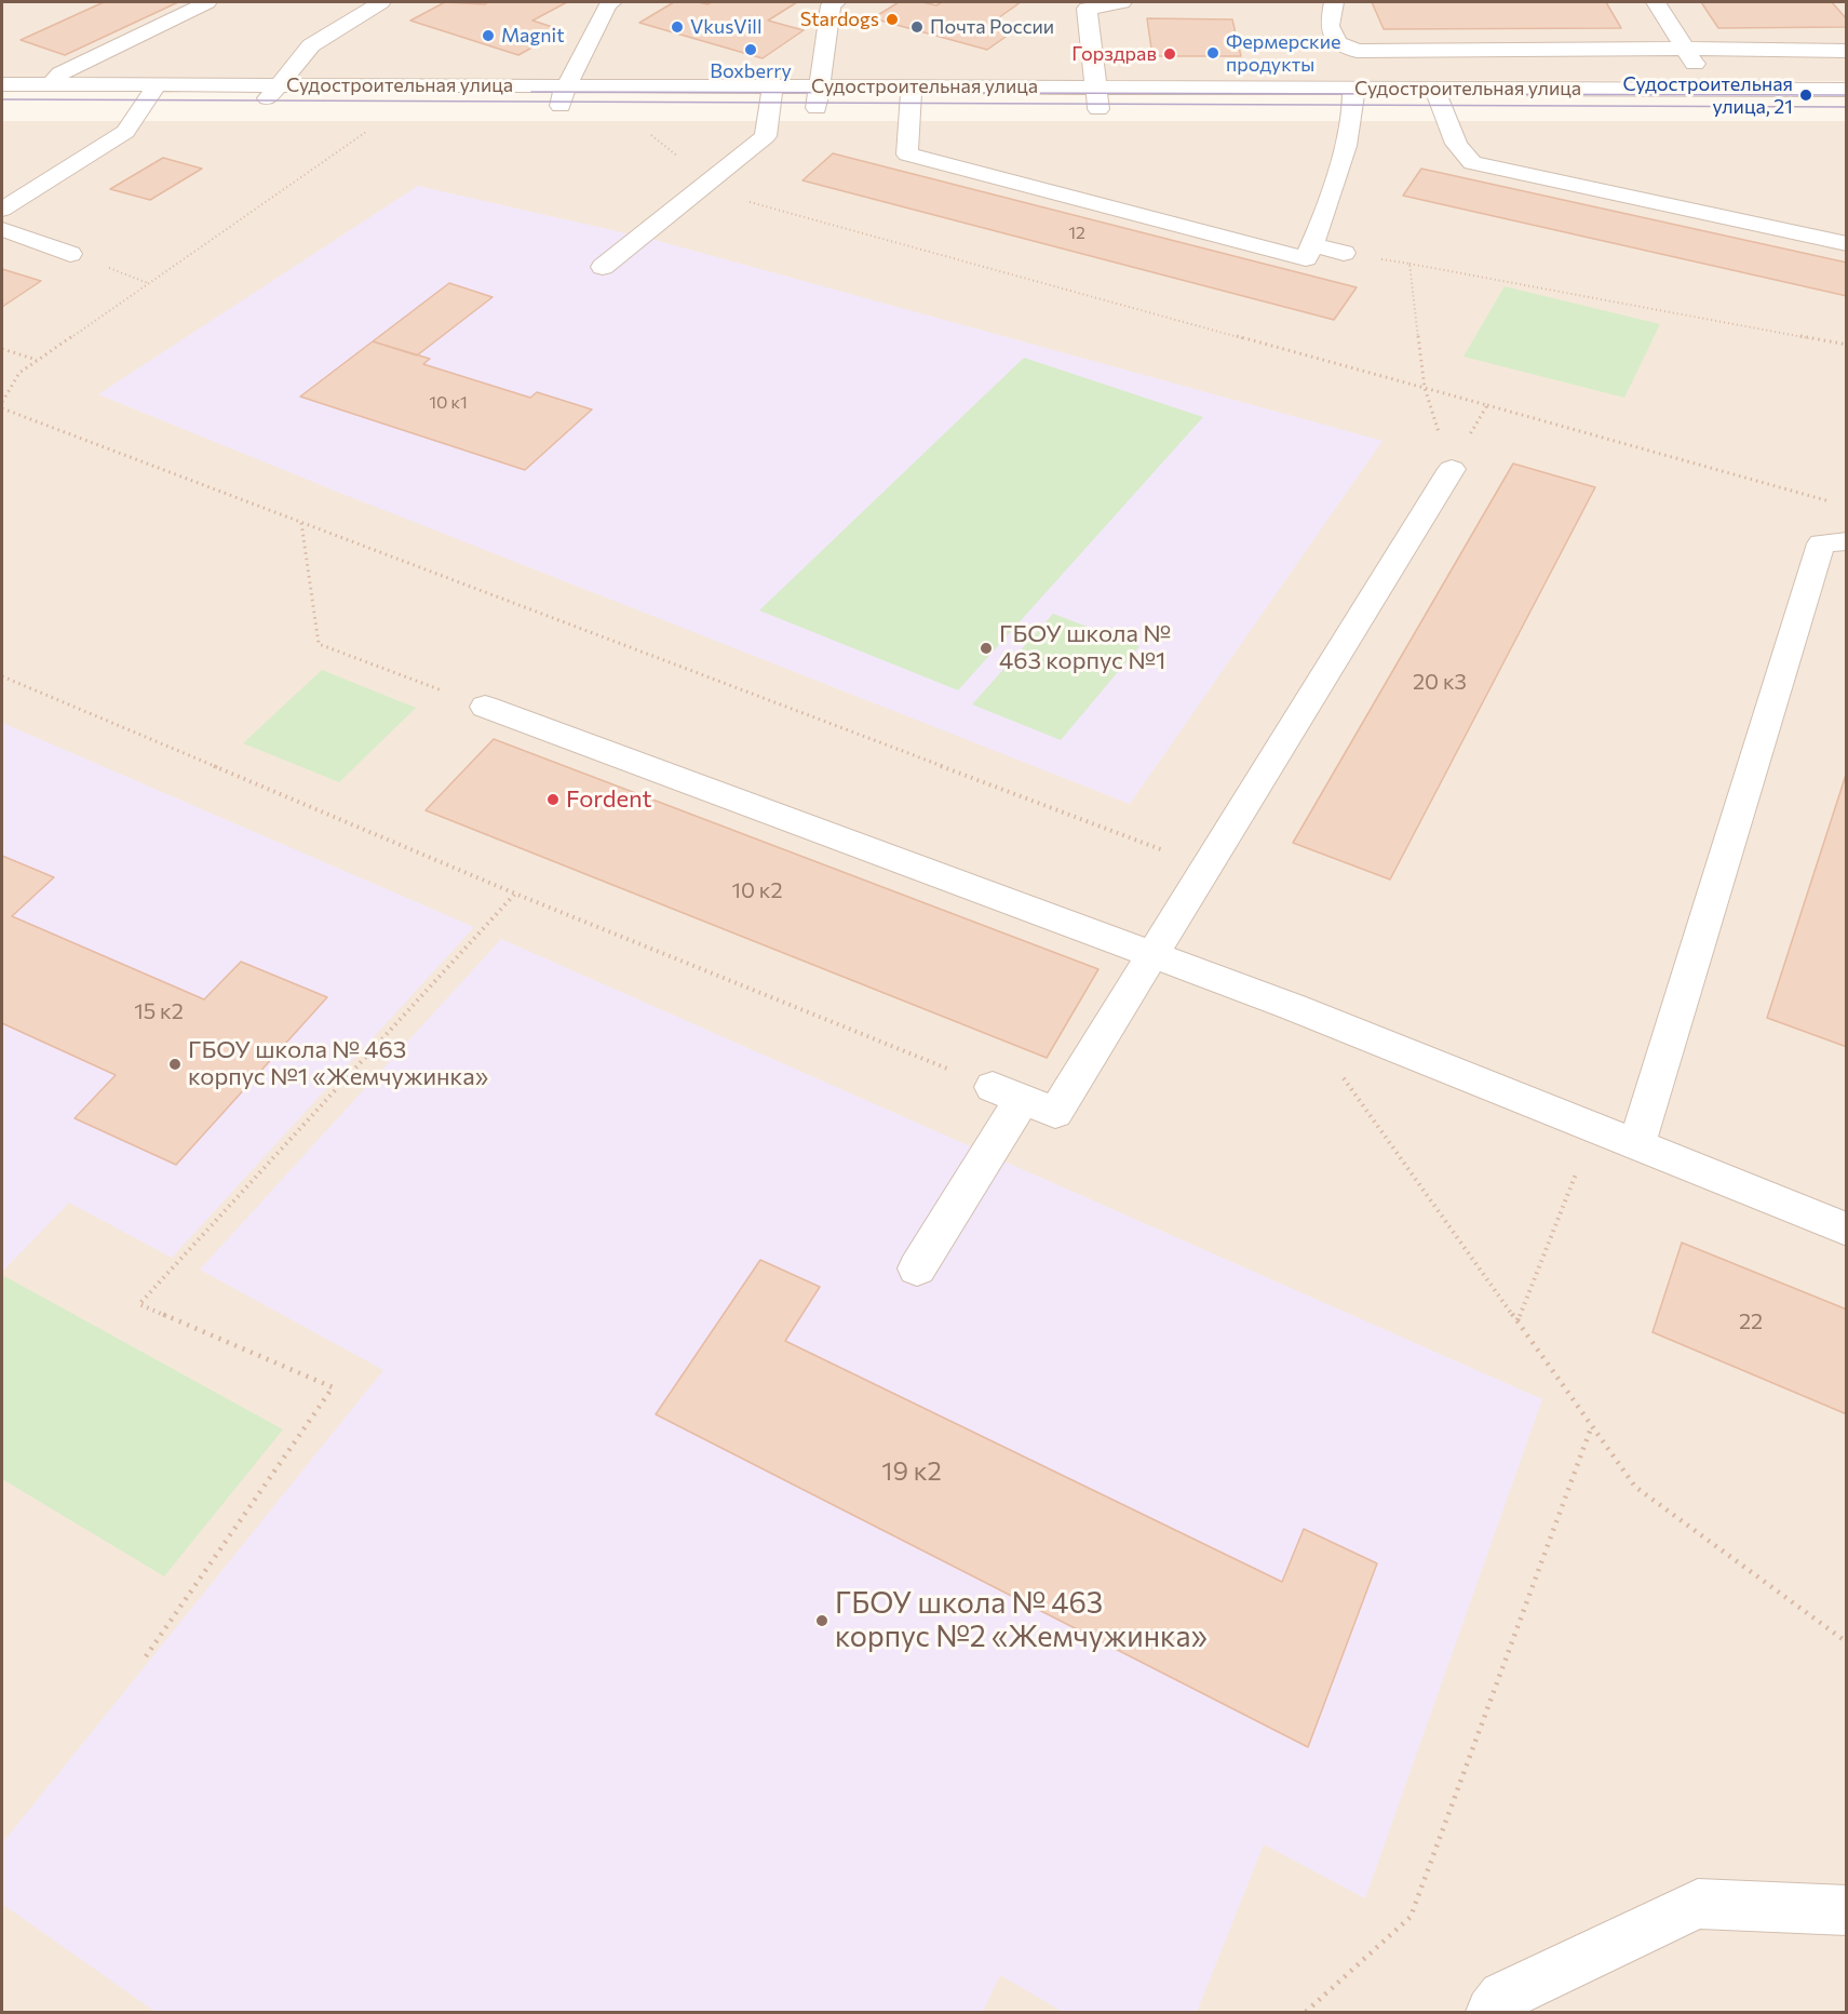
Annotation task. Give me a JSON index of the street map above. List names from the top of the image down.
{
  "streets": {
    "street": ["Судостроительная улица"]
  },
  "places": [
    "Stardogs",
    "VkusVill",
    "Почта России",
    "Magnit",
    "Boxberry",
    "Фермерские продукты",
    "Горздрав",
    "Судостроительная улица, 21",
    "ГБОУ школа № 463 корпус №1",
    "Fordent",
    "ГБОУ школа № 463 корпус №1 «Жемчужинка»",
    "ГБОУ школа № 463 корпус №2 «Жемчужинка»"
  ],
  "house_numbers": [
    "12",
    "10 к1",
    "20 к3",
    "10 к2",
    "15 к2",
    "22",
    "19 к2"
  ]
}
